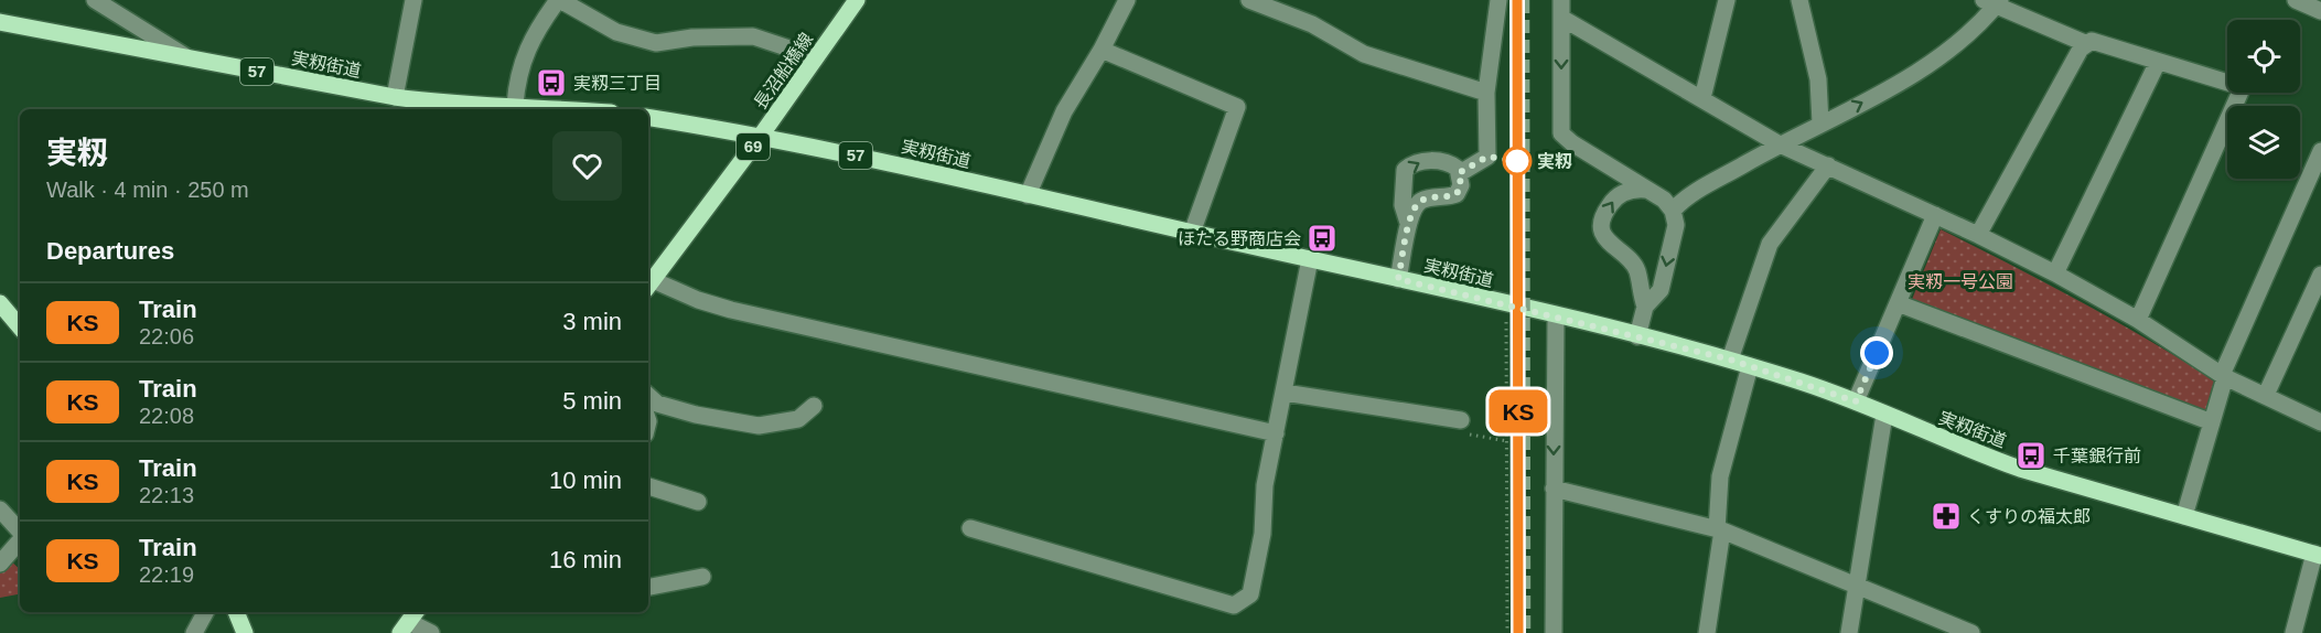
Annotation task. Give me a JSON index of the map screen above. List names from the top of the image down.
{
  "streets": {
    "main road": [
      "実籾街道",
      "長沼船橋線",
      "57",
      "69"
    ]
  },
  "crossings": [
    ["実籾街道", "長沼船橋線"]
  ],
  "parks": ["実籾一号公園"],
  "places": {
    "bus stop": ["実籾三丁目", "ほたる野商店会", "千葉銀行前"],
    "other": ["実籾"],
    "pharmacy": ["くすりの福太郎"]
  },
  "page": {
    "on_map": "KS",
    "heading": [
      ["実籾", "Walk · 4 min · 250 m"],
      "Departures"
    ],
    "list": [
      {
        "mark": "KS",
        "name": "Train",
        "note": "22:06",
        "value": "3 min"
      },
      {
        "mark": "KS",
        "name": "Train",
        "note": "22:08",
        "value": "5 min"
      },
      {
        "mark": "KS",
        "name": "Train",
        "note": "22:13",
        "value": "10 min"
      },
      {
        "mark": "KS",
        "name": "Train",
        "note": "22:19",
        "value": "16 min"
      }
    ]
  }
}
